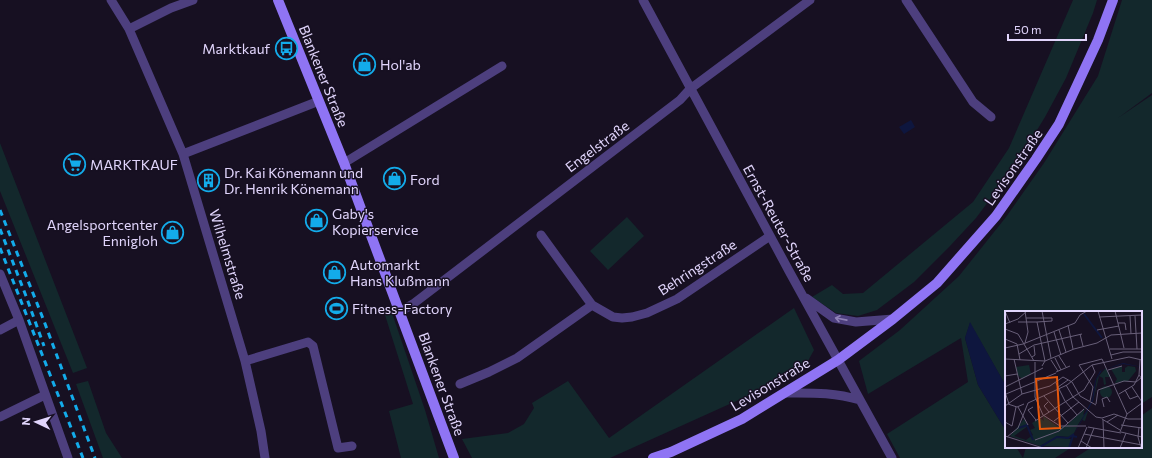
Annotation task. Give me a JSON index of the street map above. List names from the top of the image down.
{
  "streets": {
    "main road": ["Blankener Straße", "Levisonstraße"],
    "street": [
      "Engelstraße",
      "Ernst-Reuter-Straße",
      "Wilhelmstraße",
      "Behringstraße"
    ]
  },
  "crossings": [
    ["Blankener Straße", "Engelstraße"],
    ["Engelstraße", "Ernst-Reuter-Straße"],
    ["Levisonstraße", "Ernst-Reuter-Straße"],
    ["Ernst-Reuter-Straße", "Behringstraße"]
  ],
  "places": {
    "bus stop": ["Marktkauf"],
    "shop": [
      "Hol'ab",
      "Ford",
      "Gaby's Kopierservice",
      "Angelsportcenter Ennigloh",
      "Automarkt Hans Klußmann"
    ],
    "supermarket": ["MARKTKAUF"],
    "building": ["Dr. Kai Könemann und Dr. Henrik Könemann"],
    "sports": ["Fitness-Factory"]
  },
  "scale_bar": "50 m",
  "north": "left"
}
